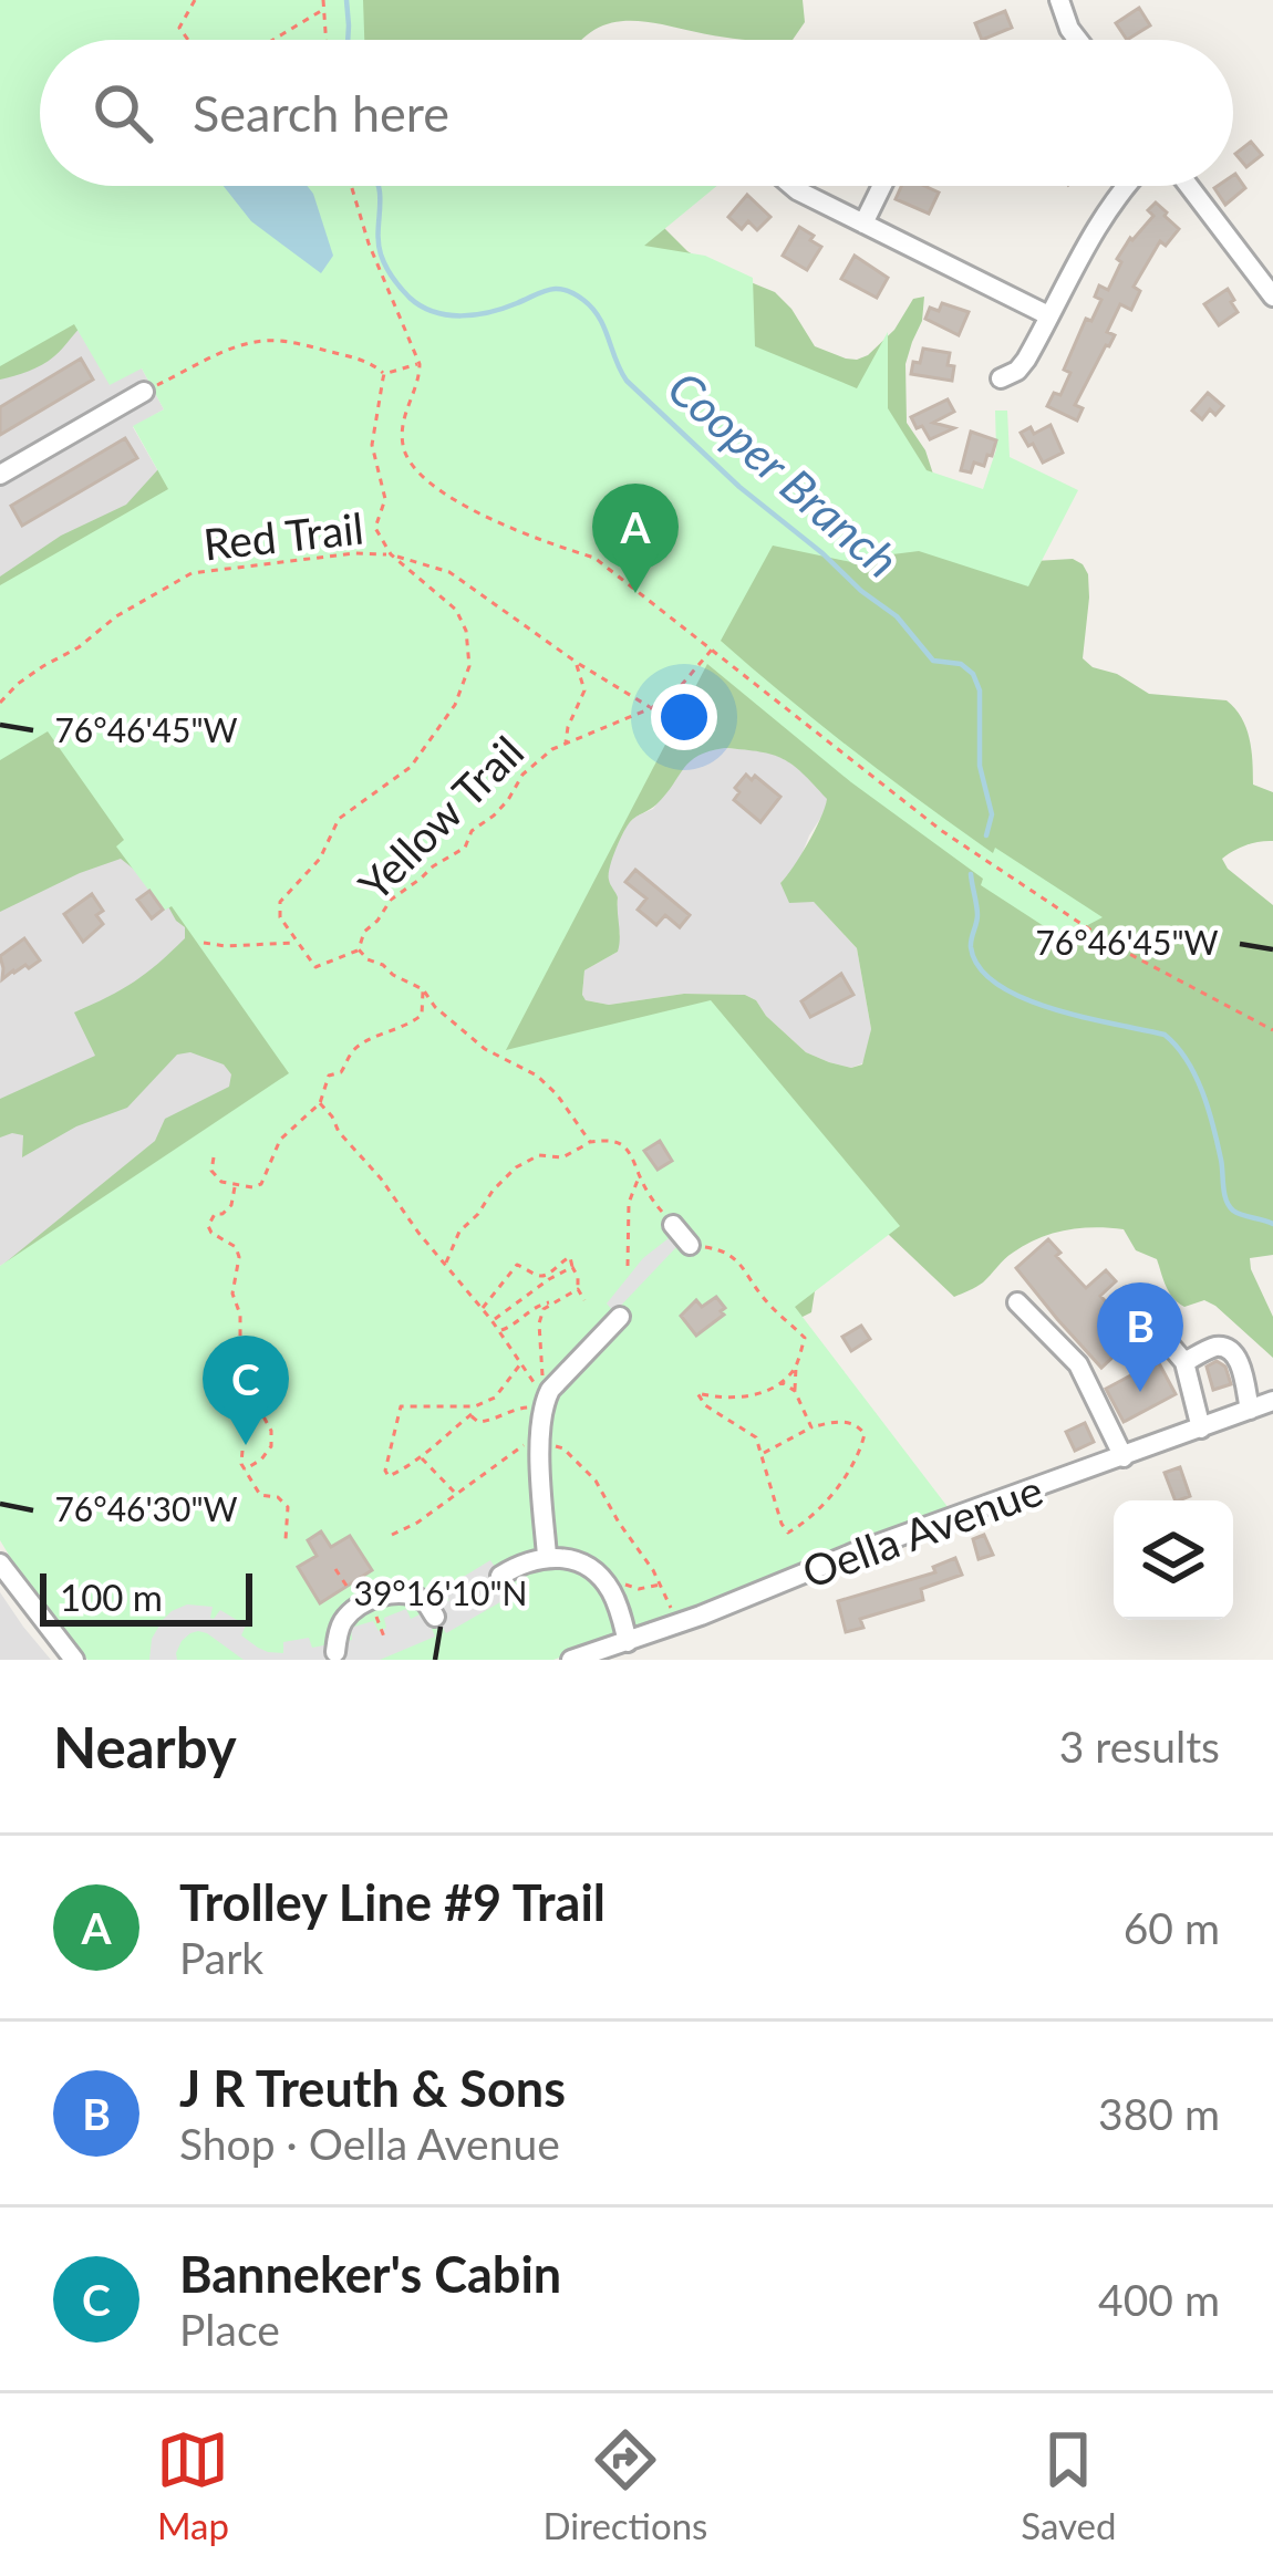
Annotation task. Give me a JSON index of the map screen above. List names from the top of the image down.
{
  "streets": {
    "street": ["Oella Avenue"],
    "path": ["Red Trail", "Yellow Trail"]
  },
  "crossings": [
    ["Red Trail", "Yellow Trail"]
  ],
  "water": ["Cooper Branch"],
  "scale_bar": "100 m",
  "page": {
    "search": "Search here",
    "pins": ["A", "B", "C"],
    "scale": "100 m",
    "heading": ["Nearby", "3 results"],
    "list": [
      {
        "mark": "A",
        "name": "Trolley Line #9 Trail",
        "note": "Park",
        "value": "60 m"
      },
      {
        "mark": "B",
        "name": "J R Treuth & Sons",
        "note": "Shop · Oella Avenue",
        "value": "380 m"
      },
      {
        "mark": "C",
        "name": "Banneker's Cabin",
        "note": "Place",
        "value": "400 m"
      }
    ],
    "nav": ["Map", "Directions", "Saved"]
  },
  "coordinates": ["76°46'45\"W", "76°46'30\"W", "39°16'10\"N"]
}
